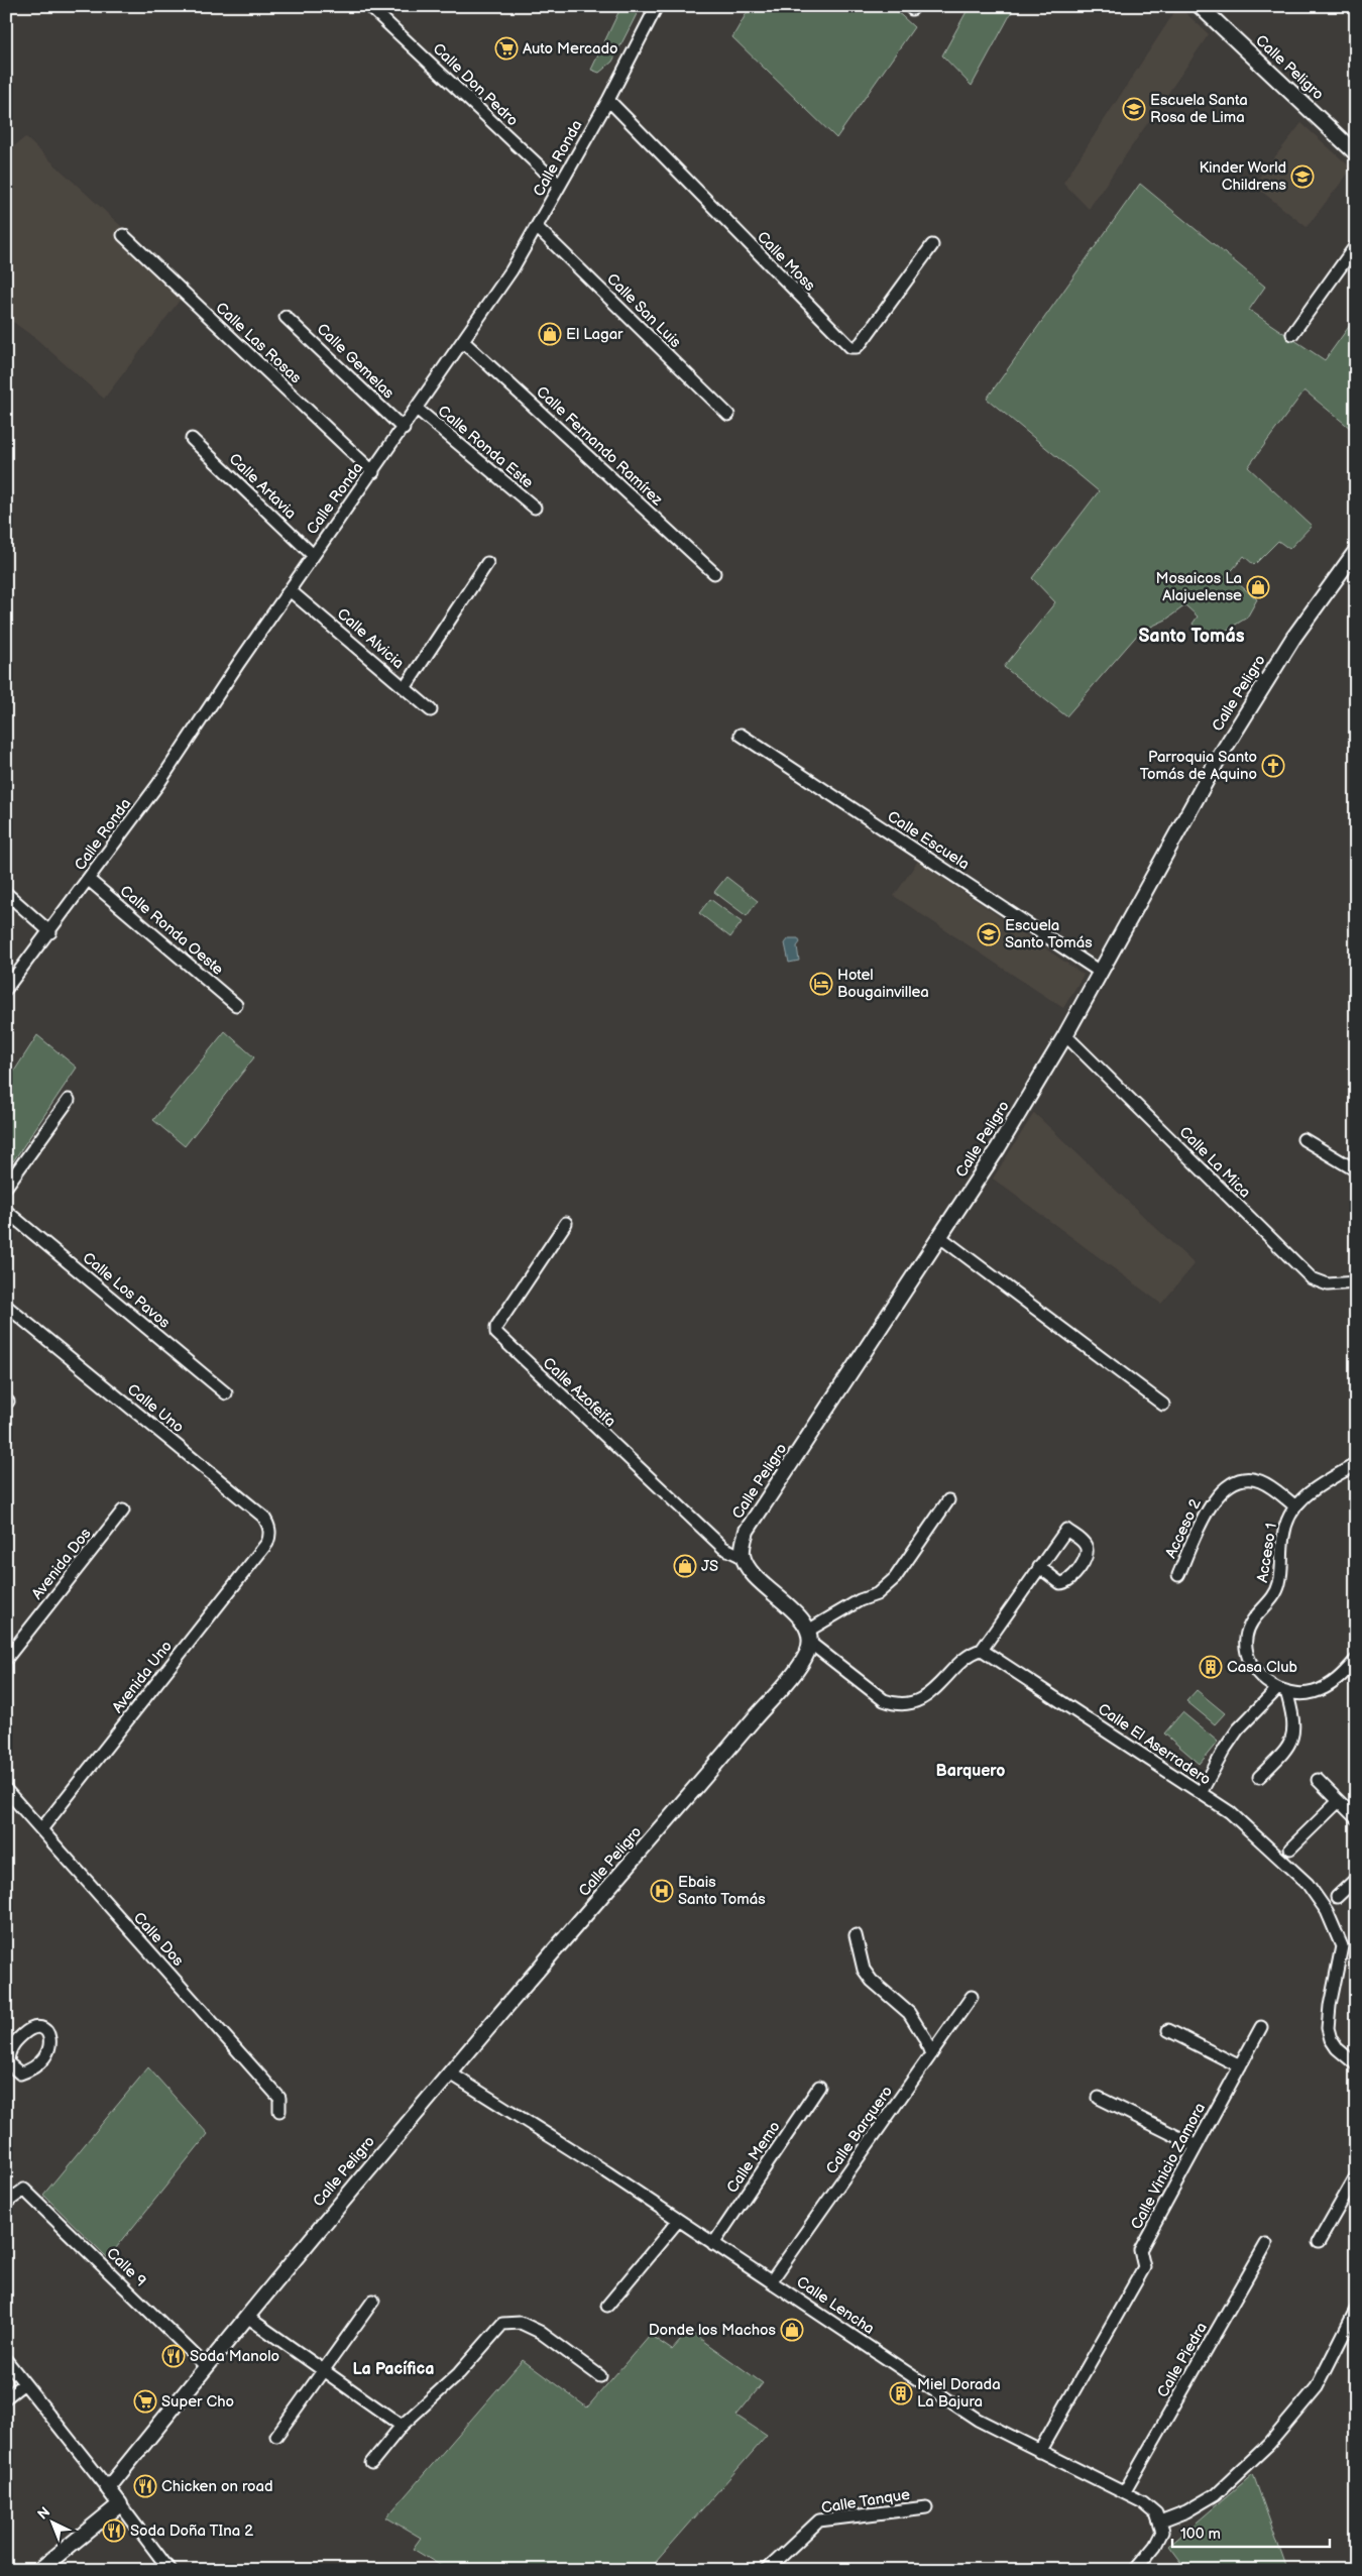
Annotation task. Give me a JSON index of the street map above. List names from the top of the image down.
{
  "streets": {
    "main road": ["Calle Peligro"],
    "street": [
      "Calle Don Pedro",
      "Calle Ronda",
      "Calle Moss",
      "Calle San Luis",
      "Calle Las Rosas",
      "Calle Gemelas",
      "Calle Fernando Ramírez",
      "Calle Ronda Este",
      "Calle Artavia",
      "Calle Alvicia",
      "Calle Escuela",
      "Calle Ronda Oeste",
      "Calle La Mica",
      "Calle Los Pavos",
      "Calle Azofeifa",
      "Calle Uno",
      "Acceso 2",
      "Acceso 1",
      "Avenida Dos",
      "Avenida Uno",
      "Calle El Aserradero",
      "Calle Dos",
      "Calle Barquero",
      "Calle Memo",
      "Calle Vinicio Zamora",
      "Calle 9",
      "Calle Lencha",
      "Calle Piedra",
      "Calle Tanque"
    ]
  },
  "crossings": [
    ["Calle Peligro", "Calle Escuela"],
    ["Calle Peligro", "Calle La Mica"],
    ["Calle Peligro", "Calle Azofeifa"],
    ["Calle Peligro", "Calle 9"],
    ["Calle Peligro", "Calle Lencha"],
    ["Calle Don Pedro", "Calle Ronda"],
    ["Calle Ronda", "Calle Moss"],
    ["Calle Ronda", "Calle San Luis"],
    ["Calle Ronda", "Calle Las Rosas"],
    ["Calle Ronda", "Calle Gemelas"],
    ["Calle Ronda", "Calle Fernando Ramírez"],
    ["Calle Ronda", "Calle Ronda Este"],
    ["Calle Ronda", "Calle Artavia"],
    ["Calle Ronda", "Calle Alvicia"],
    ["Calle Ronda", "Calle Ronda Oeste"],
    ["Calle Uno", "Avenida Uno"],
    ["Acceso 2", "Acceso 1"],
    ["Avenida Uno", "Calle Dos"],
    ["Calle Barquero", "Calle Lencha"],
    ["Calle Memo", "Calle Lencha"],
    ["Calle Vinicio Zamora", "Calle Lencha"],
    ["Calle Lencha", "Calle Piedra"]
  ],
  "districts": ["Santo Tomás", "Barquero", "La Pacífica"],
  "places": {
    "supermarket": ["Auto Mercado", "Super Cho"],
    "school or university": ["Escuela Santa Rosa de Lima", "Kinder World Childrens", "Escuela Santo Tomás"],
    "shop": [
      "El Lagar",
      "Mosaicos La Alajuelense",
      "JS",
      "Donde los Machos"
    ],
    "church": ["Parroquia Santo Tomás de Aquino"],
    "hotel": ["Hotel Bougainvillea"],
    "building": ["Casa Club", "Miel Dorada La Bajura"],
    "hospital": ["Ebais Santo Tomás"],
    "restaurant": ["Soda Manolo", "Chicken on road", "Soda Doña TIna 2"]
  },
  "scale_bar": "100 m",
  "north": "top left"
}
